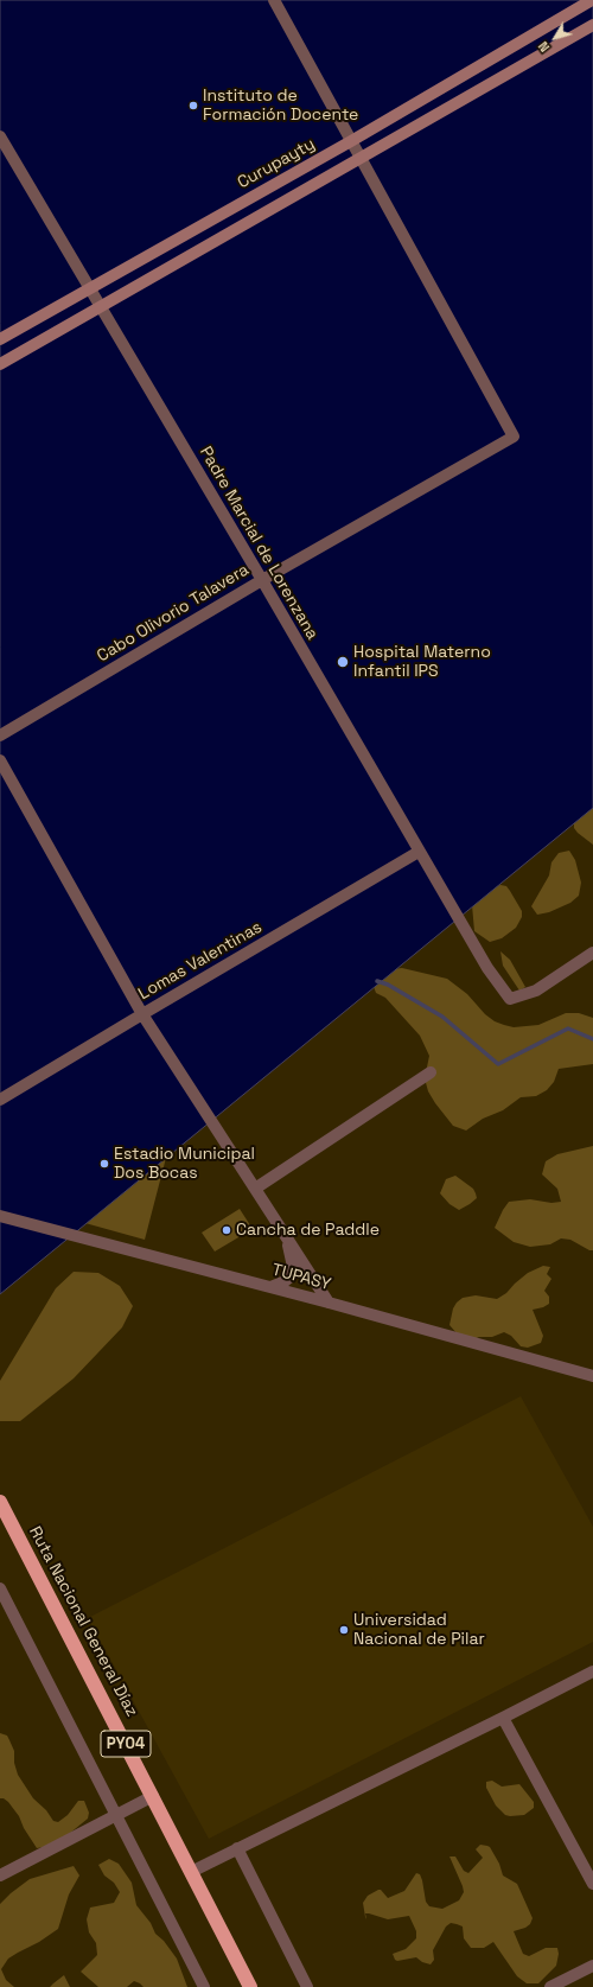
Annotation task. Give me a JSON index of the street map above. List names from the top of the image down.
{
  "streets": {
    "highway": ["Ruta Nacional General Díaz", "PY04"],
    "street": [
      "Curupayty",
      "Padre Marcial de Lorenzana",
      "Cabo Olivorio Talavera",
      "Lomas Valentinas",
      "TUPASY"
    ]
  },
  "crossings": [
    ["Curupayty", "Padre Marcial de Lorenzana"],
    ["Padre Marcial de Lorenzana", "Cabo Olivorio Talavera"],
    ["Padre Marcial de Lorenzana", "Lomas Valentinas"]
  ],
  "places": [
    "Instituto de Formación Docente",
    "Hospital Materno Infantil IPS",
    "Estadio Municipal Dos Bocas",
    "Cancha de Paddle",
    "Universidad Nacional de Pilar"
  ],
  "north": "bottom left"
}
